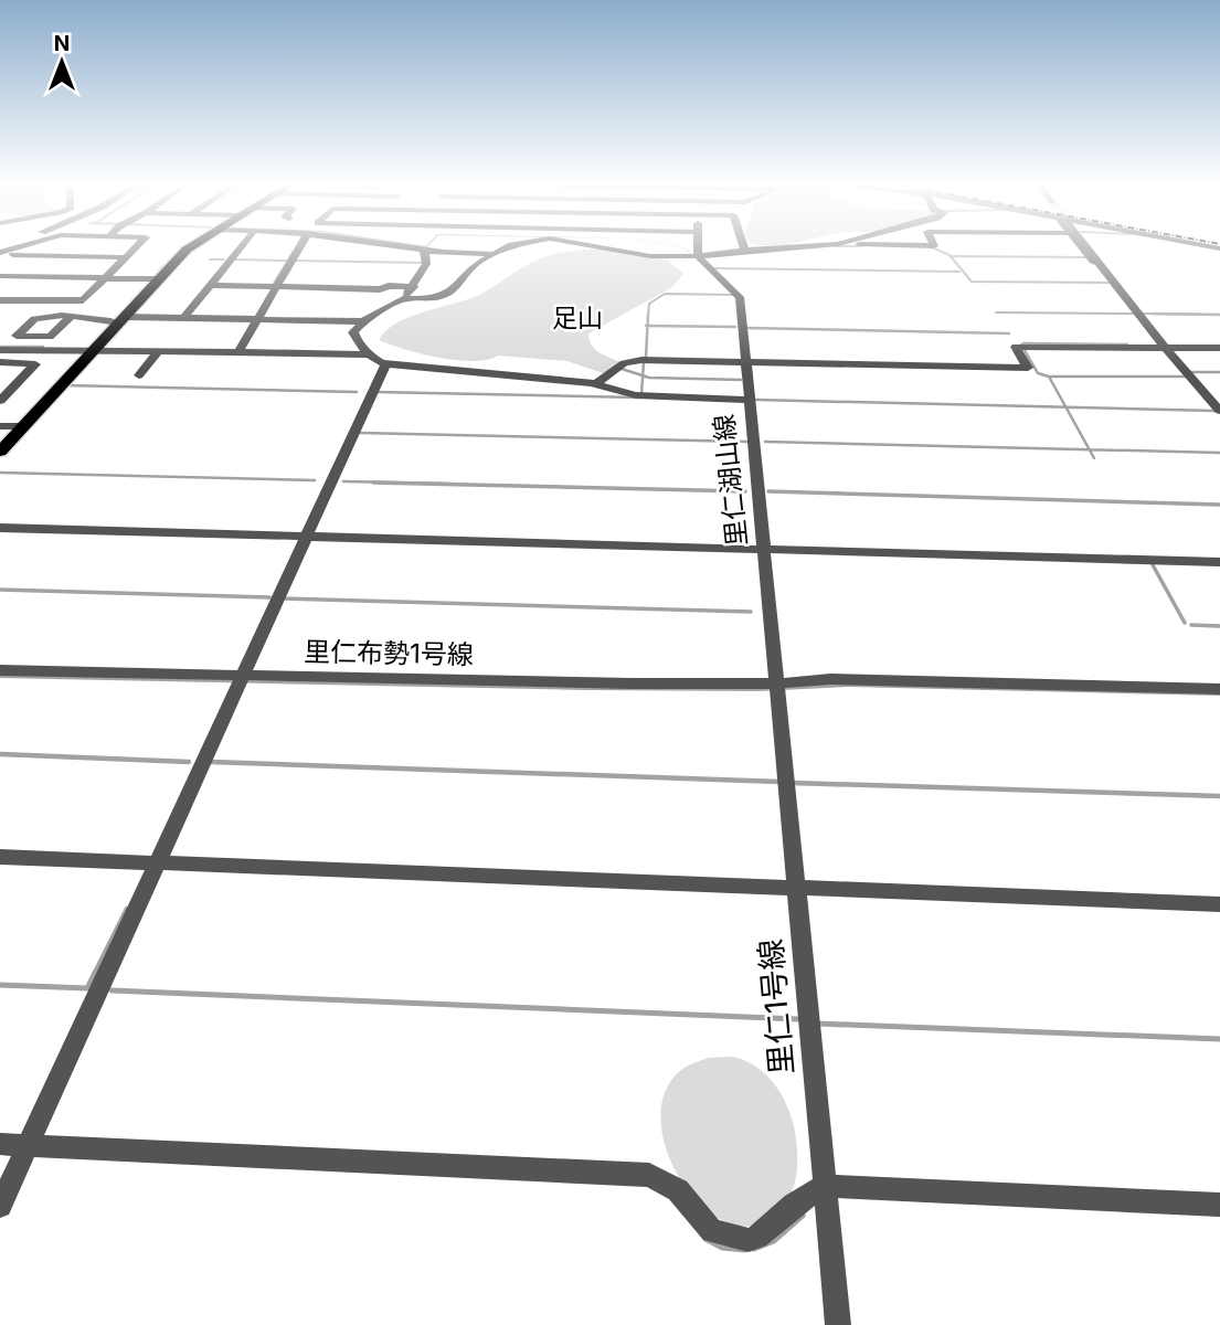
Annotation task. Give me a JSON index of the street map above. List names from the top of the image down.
{
  "streets": {
    "street": ["里仁湖山線", "里仁布勢1号線", "里仁1号線"]
  },
  "crossings": [
    ["里仁湖山線", "里仁布勢1号線"],
    ["里仁湖山線", "里仁1号線"],
    ["里仁布勢1号線", "里仁1号線"]
  ],
  "districts": ["足山"],
  "north": "top"
}
